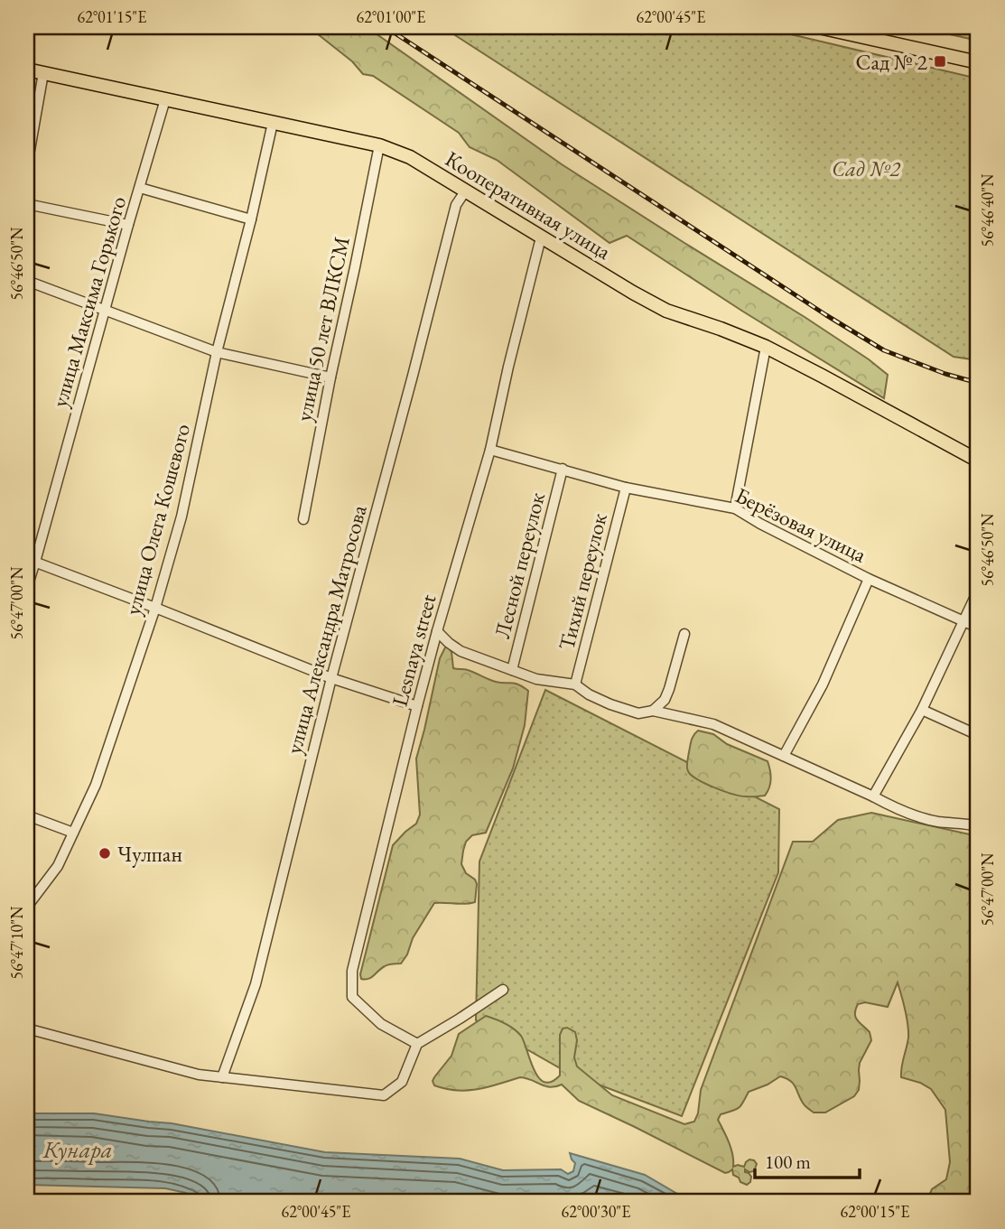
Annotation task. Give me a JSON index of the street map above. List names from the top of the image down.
{
  "streets": {
    "main road": ["Кооперативная улица"],
    "street": [
      "улица Максима Горького",
      "улица 50 лет ВЛКСМ",
      "улица Олега Кошевого",
      "Берёзовая улица",
      "Лесной переулок",
      "Тихий переулок",
      "улица Александра Матросова",
      "Lesnaya street"
    ]
  },
  "crossings": [
    ["Кооперативная улица", "улица Максима Горького"],
    ["Кооперативная улица", "улица 50 лет ВЛКСМ"],
    ["Кооперативная улица", "улица Олега Кошевого"],
    ["Кооперативная улица", "улица Александра Матросова"],
    ["Кооперативная улица", "Lesnaya street"],
    ["Берёзовая улица", "Лесной переулок"],
    ["Берёзовая улица", "Тихий переулок"],
    ["Берёзовая улица", "Lesnaya street"]
  ],
  "water": ["Кунара"],
  "parks": ["Сад №2"],
  "places": {
    "transit": ["Сад № 2"],
    "other": ["Чулпан"]
  },
  "scale_bar": "100 m",
  "coordinates": [
    "62°01'15\"E",
    "62°01'00\"E",
    "62°00'45\"E",
    "56°46'40\"N",
    "56°46'50\"N",
    "56°47'00\"N",
    "56°47'10\"N",
    "62°00'30\"E",
    "62°00'15\"E"
  ]
}
